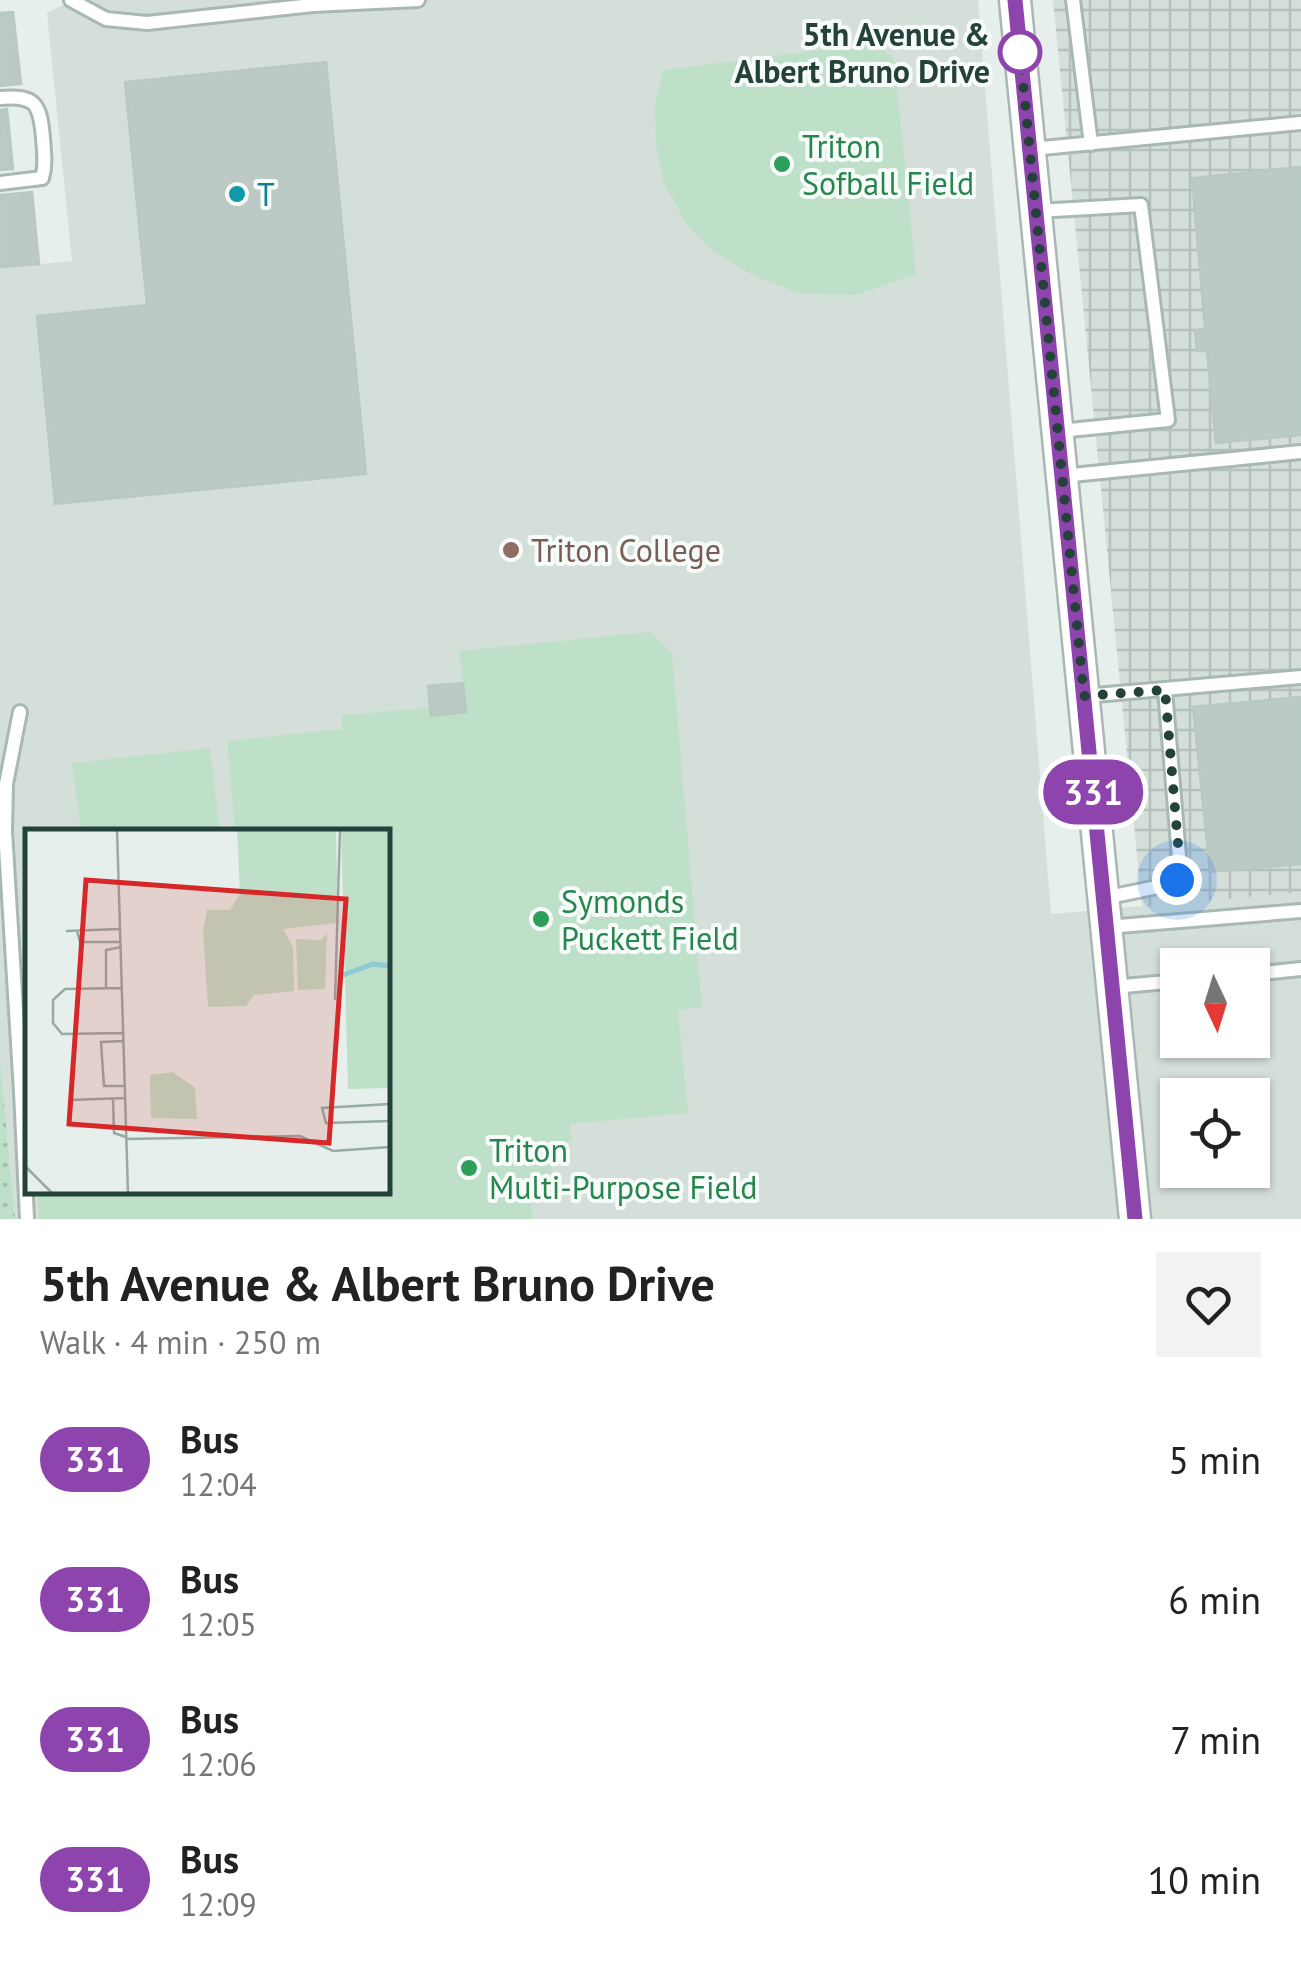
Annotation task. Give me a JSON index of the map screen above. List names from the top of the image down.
{
  "places": [
    "5th Avenue & Albert Bruno Drive",
    "Triton Sofball Field",
    "T",
    "Triton College",
    "Symonds Puckett Field",
    "Triton Multi-Purpose Field"
  ],
  "lines": ["bus line 331"],
  "north": "bottom",
  "page": {
    "on_map": "331",
    "heading": ["5th Avenue & Albert Bruno Drive", "Walk · 4 min · 250 m"],
    "list": [
      {
        "mark": "331",
        "name": "Bus",
        "note": "12:04",
        "value": "5 min"
      },
      {
        "mark": "331",
        "name": "Bus",
        "note": "12:05",
        "value": "6 min"
      },
      {
        "mark": "331",
        "name": "Bus",
        "note": "12:06",
        "value": "7 min"
      },
      {
        "mark": "331",
        "name": "Bus",
        "note": "12:09",
        "value": "10 min"
      }
    ]
  }
}
